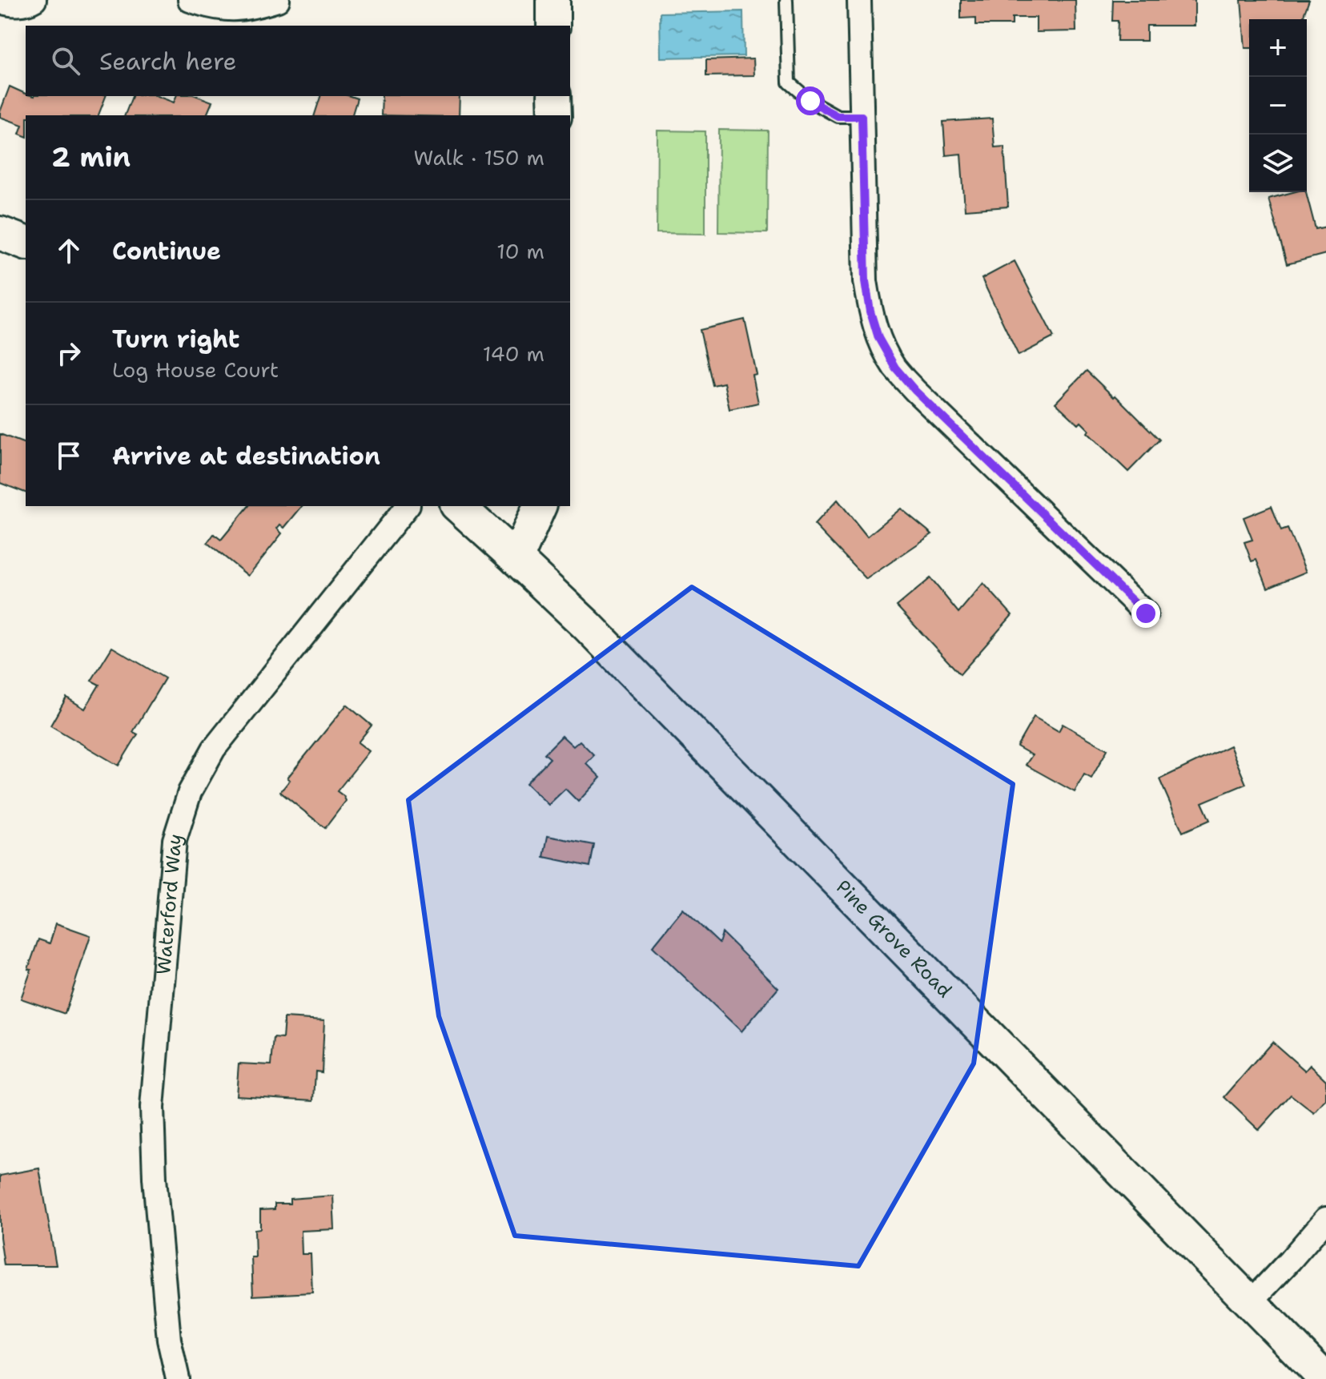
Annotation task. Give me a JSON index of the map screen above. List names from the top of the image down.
{
  "streets": {
    "main road": ["Pine Grove Road"],
    "street": ["Waterford Way"]
  },
  "page": {
    "map_buttons": ["+", "−"],
    "search": "Search here",
    "heading": ["2 min", "Walk · 150 m"],
    "list": [
      ["Continue", "10 m"],
      ["Turn right", "Log House Court", "140 m"],
      "Arrive at destination"
    ]
  }
}
